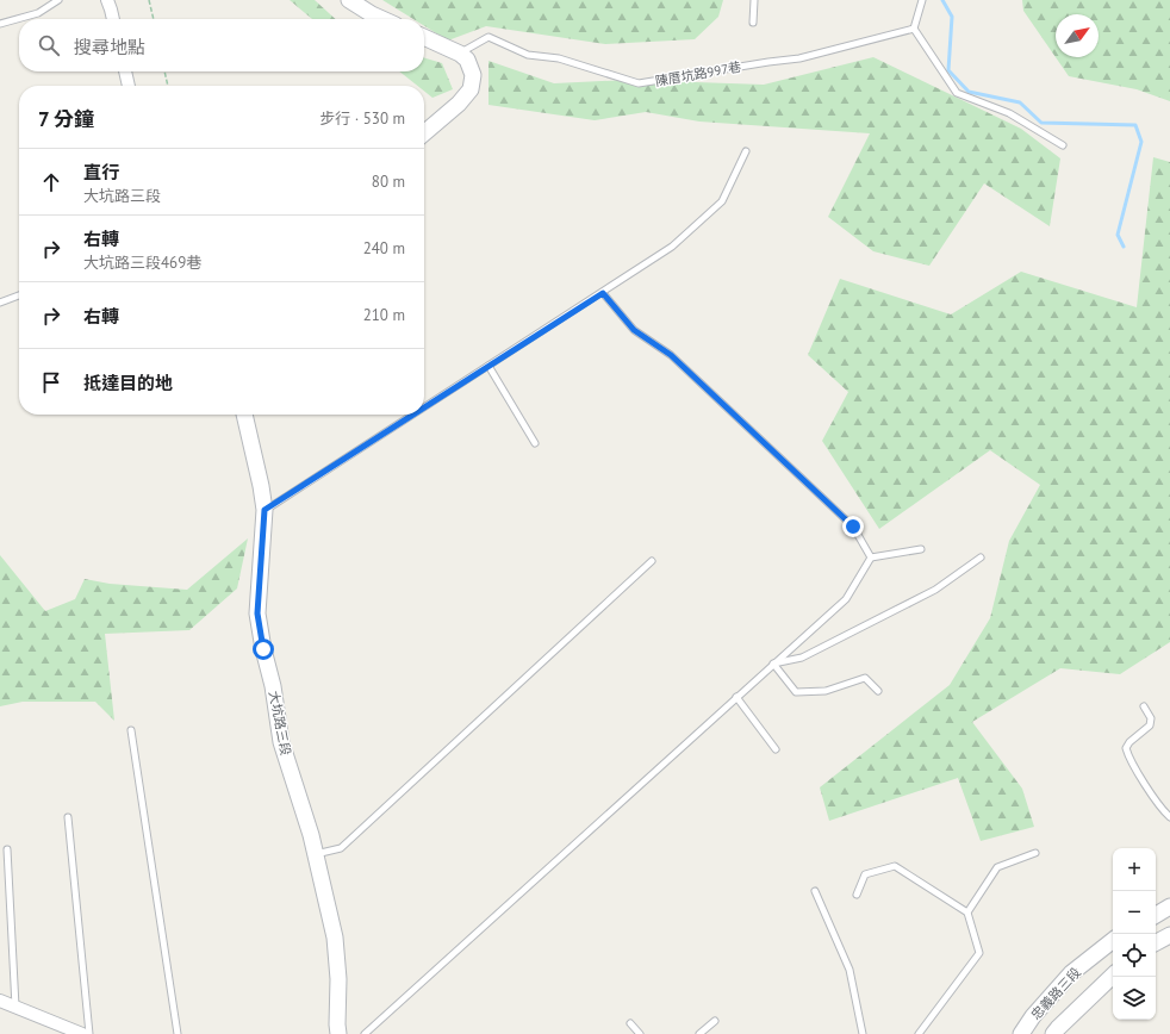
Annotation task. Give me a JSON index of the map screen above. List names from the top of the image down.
{
  "streets": {
    "street": ["大坑路三段", "忠義路三段"],
    "lane": ["陳厝坑路997巷"]
  },
  "north": "top right",
  "page": {
    "search": "搜尋地點",
    "heading": ["7 分鐘", "步行 · 530 m"],
    "list": [
      ["直行", "大坑路三段", "80 m"],
      ["右轉", "大坑路三段469巷", "240 m"],
      ["右轉", "210 m"],
      "抵達目的地"
    ],
    "map_buttons": ["+", "−"]
  }
}
